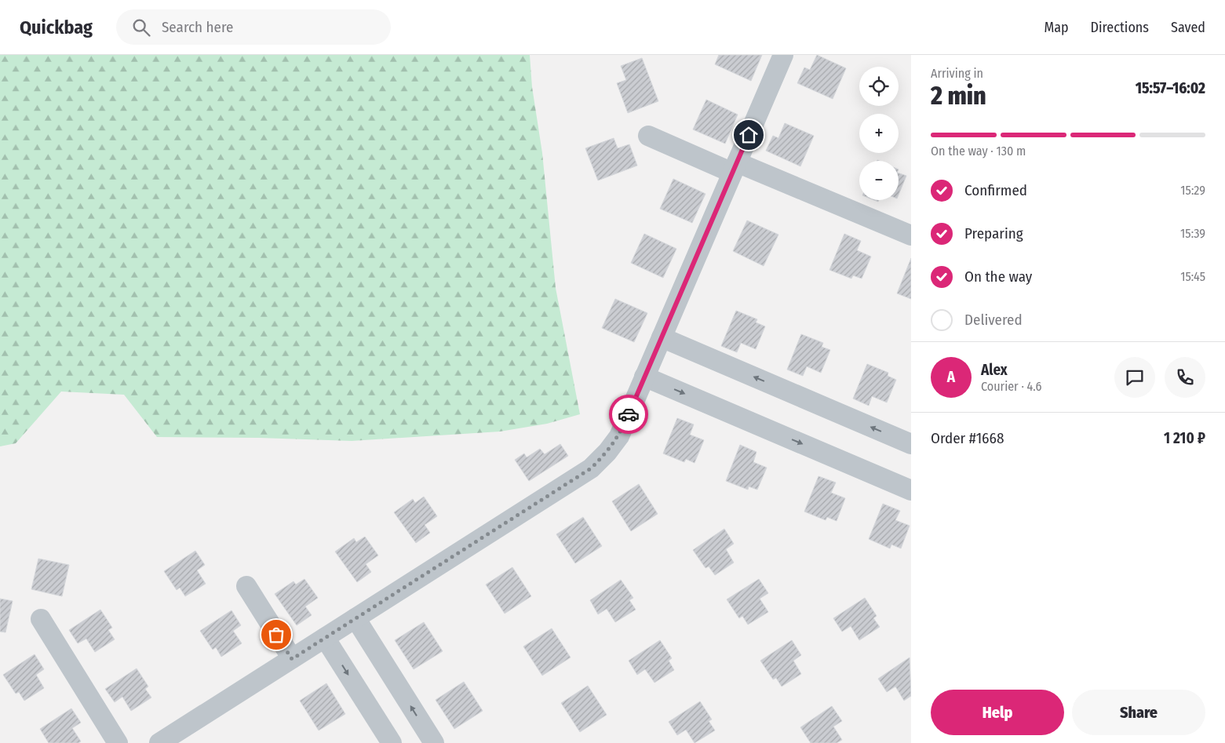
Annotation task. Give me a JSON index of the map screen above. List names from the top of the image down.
{
  "page": {
    "header": "Quickbag",
    "search": "Search here",
    "nav": ["Map", "Directions", "Saved"],
    "heading": ["2 min", "Arriving in", "15:57–16:02"],
    "panel": [
      "Alex",
      "Courier · 4.6",
      "Order #1668",
      "1 210 ₽"
    ],
    "map_buttons": ["+", "−"],
    "bar": "On the way · 130 m",
    "list": [
      ["Confirmed", "15:29"],
      ["Preparing", "15:39"],
      ["On the way", "15:45"],
      "Delivered"
    ],
    "round": "A",
    "buttons": ["Help", "Share"]
  }
}
